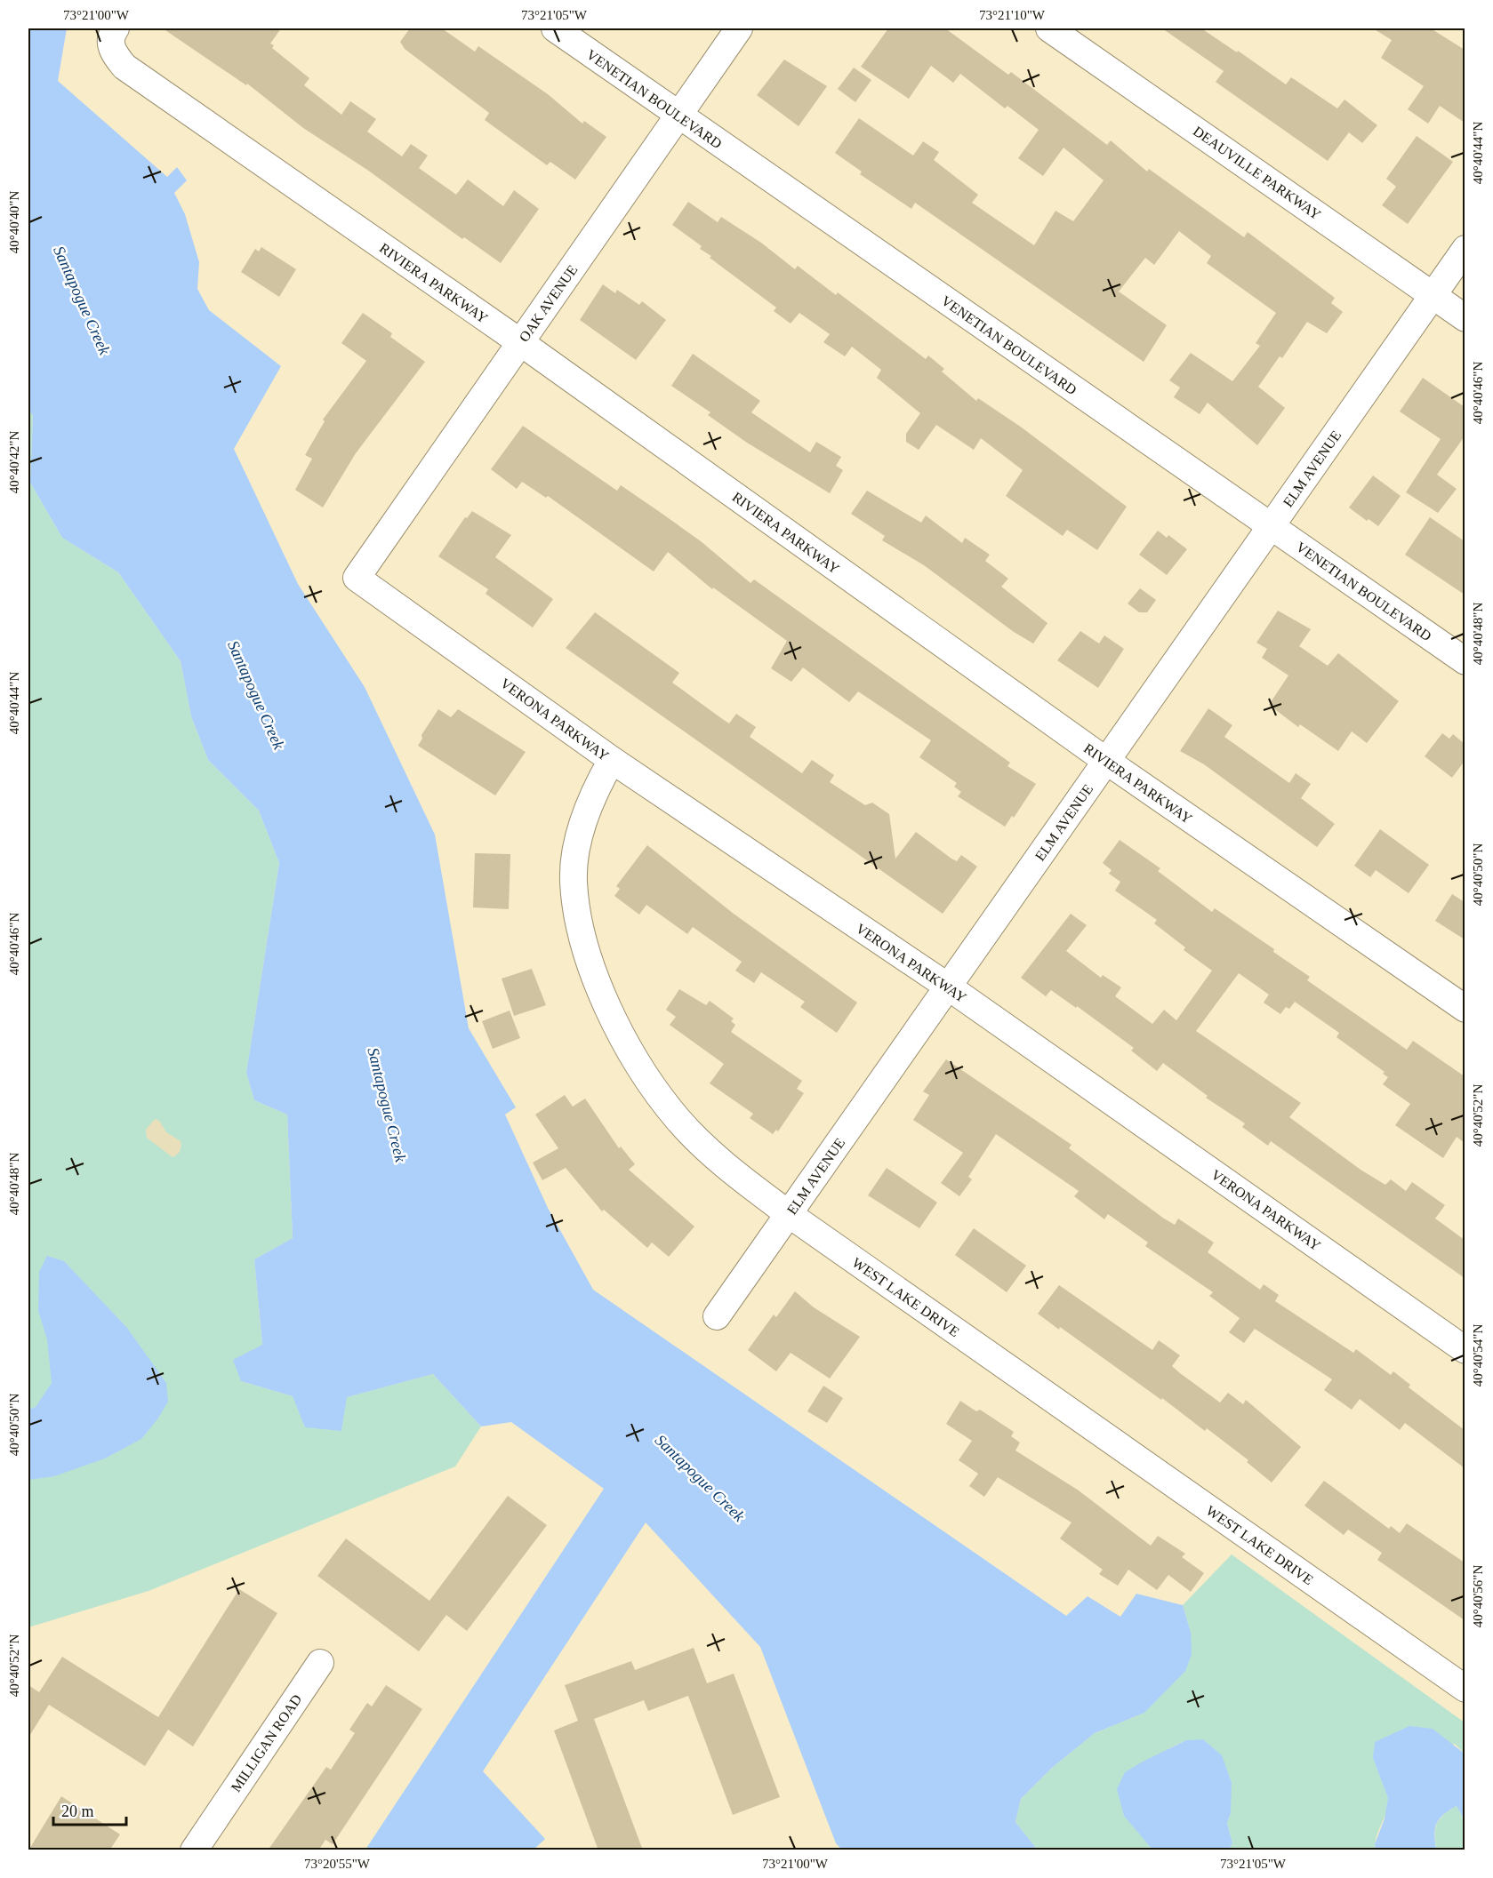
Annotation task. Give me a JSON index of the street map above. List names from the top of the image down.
{
  "streets": {
    "street": [
      "VENETIAN BOULEVARD",
      "DEAUVILLE PARKWAY",
      "RIVIERA PARKWAY",
      "OAK AVENUE",
      "ELM AVENUE",
      "VERONA PARKWAY",
      "WEST LAKE DRIVE",
      "MILLIGAN ROAD"
    ]
  },
  "crossings": [
    ["VENETIAN BOULEVARD", "OAK AVENUE"],
    ["VENETIAN BOULEVARD", "ELM AVENUE"],
    ["DEAUVILLE PARKWAY", "ELM AVENUE"],
    ["RIVIERA PARKWAY", "OAK AVENUE"],
    ["RIVIERA PARKWAY", "ELM AVENUE"],
    ["OAK AVENUE", "VERONA PARKWAY"],
    ["ELM AVENUE", "VERONA PARKWAY"],
    ["ELM AVENUE", "WEST LAKE DRIVE"],
    ["VERONA PARKWAY", "WEST LAKE DRIVE"]
  ],
  "water": ["Santapogue Creek"],
  "scale_bar": "20 m",
  "coordinates": [
    "73°21'00\"W",
    "73°21'05\"W",
    "73°21'10\"W",
    "40°40'44\"N",
    "40°40'40\"N",
    "40°40'46\"N",
    "40°40'42\"N",
    "40°40'48\"N",
    "40°40'50\"N",
    "40°40'52\"N",
    "40°40'54\"N",
    "40°40'56\"N",
    "73°20'55\"W"
  ]
}
